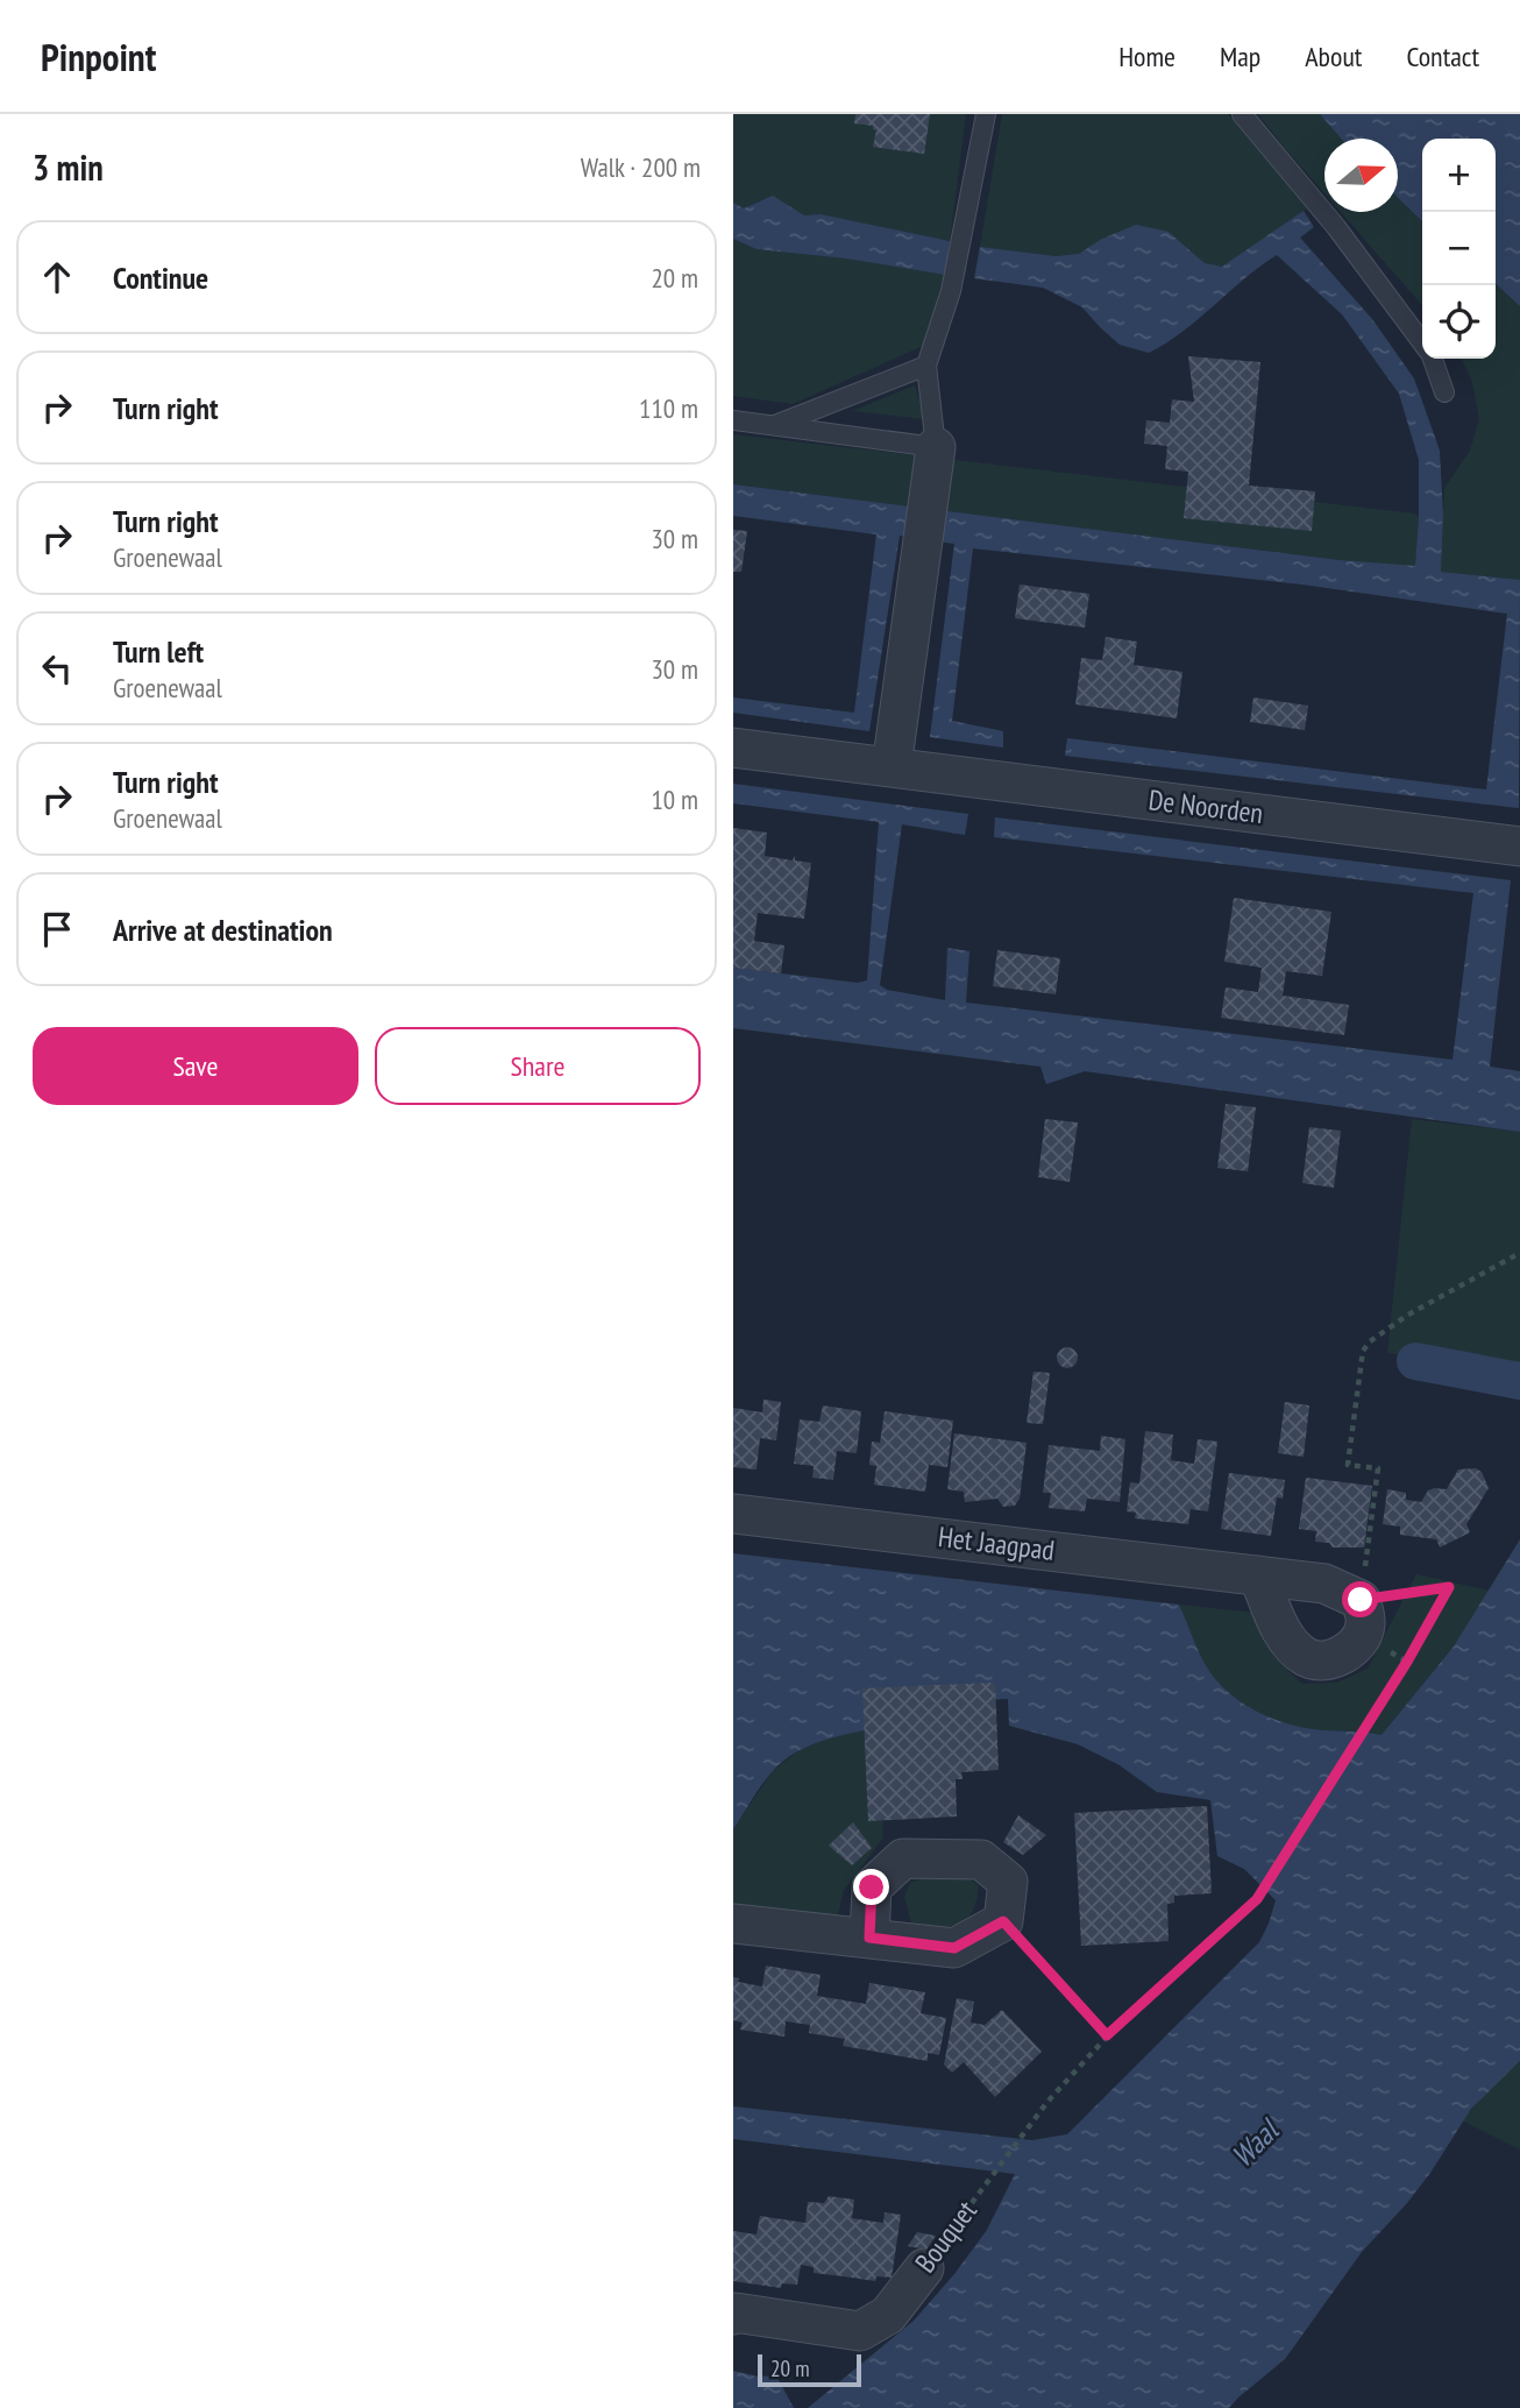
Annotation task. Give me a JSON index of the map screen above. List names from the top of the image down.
{
  "streets": {
    "street": ["De Noorden", "Het Jaagpad", "Bouquet"]
  },
  "crossings": [
    ["Het Jaagpad", "Bouquet"]
  ],
  "water": ["Waal"],
  "scale_bar": "20 m",
  "north": "right",
  "page": {
    "header": "Pinpoint",
    "nav": [
      "Home",
      "Map",
      "About",
      "Contact"
    ],
    "heading": ["3 min", "Walk · 200 m"],
    "map_buttons": ["+", "−"],
    "list": [
      ["Continue", "20 m"],
      ["Turn right", "110 m"],
      ["Turn right", "Groenewaal", "30 m"],
      ["Turn left", "Groenewaal", "30 m"],
      ["Turn right", "Groenewaal", "10 m"],
      "Arrive at destination"
    ],
    "buttons": ["Save", "Share"],
    "scale": "20 m"
  }
}
